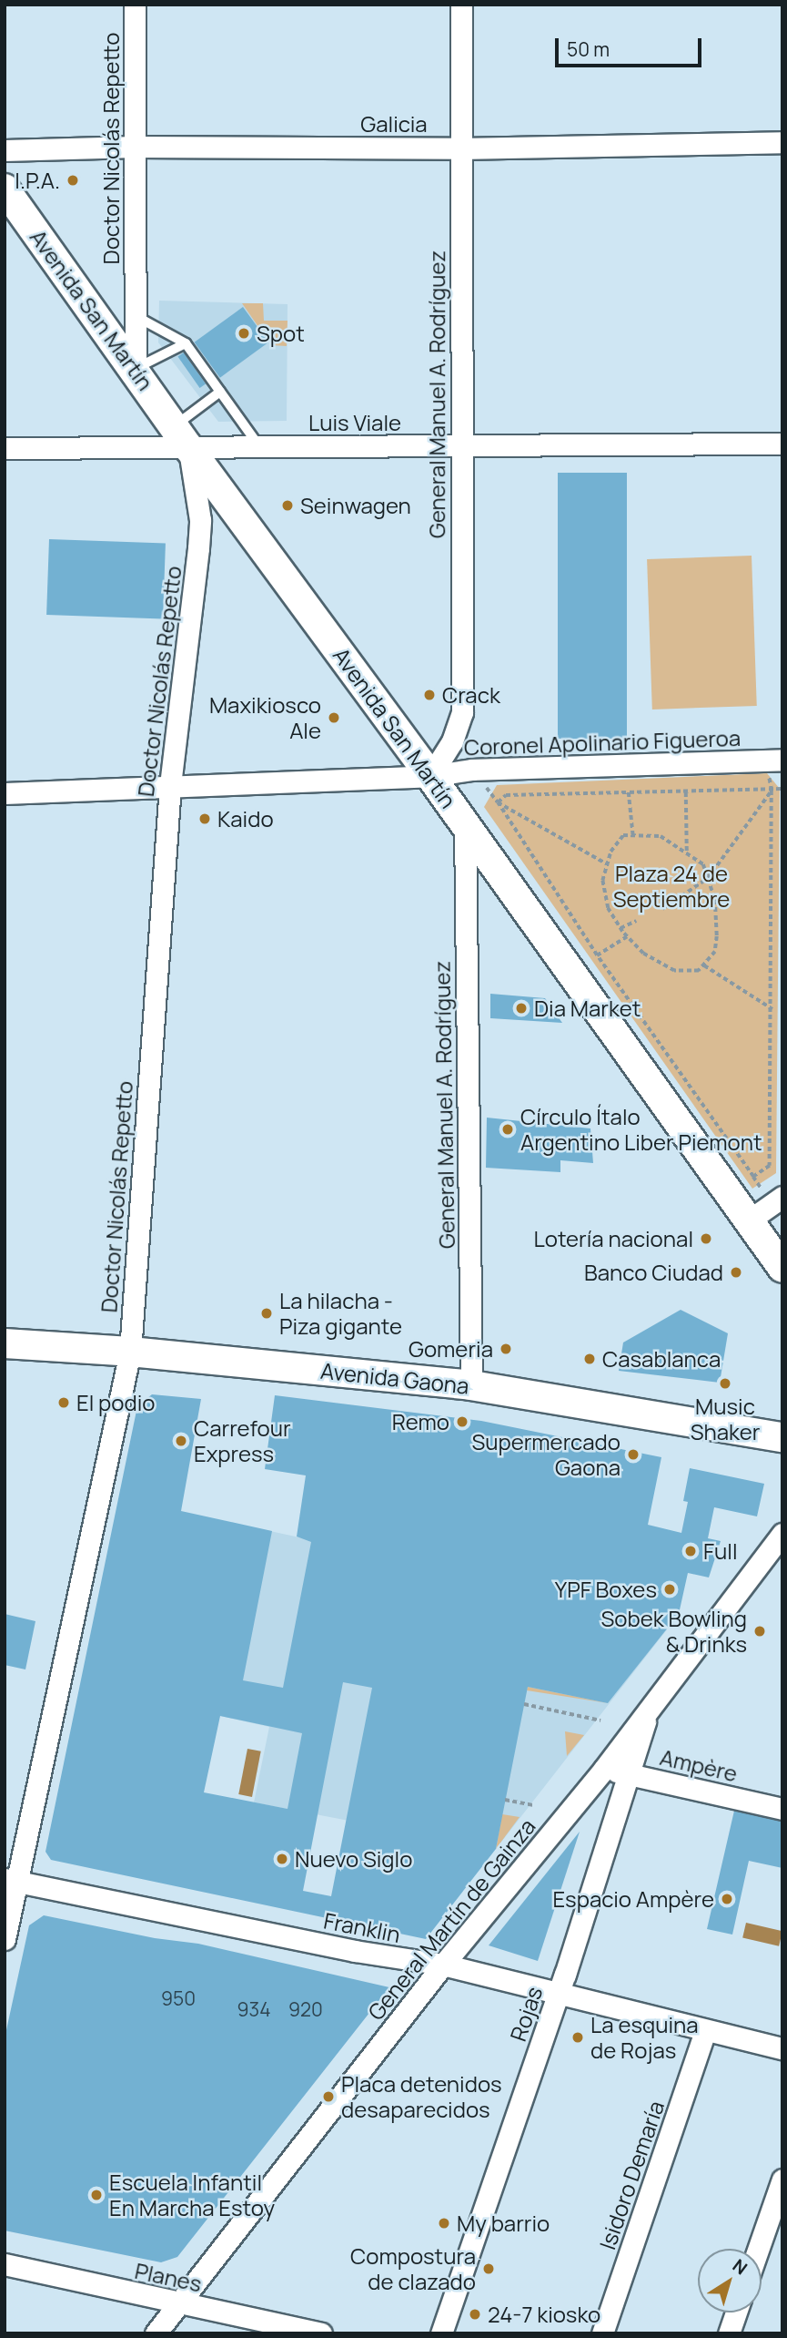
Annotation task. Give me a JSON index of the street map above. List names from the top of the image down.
{
  "streets": {
    "main road": ["Avenida San Martín", "Avenida Gaona"],
    "street": [
      "Galicia",
      "Doctor Nicolás Repetto",
      "General Manuel A. Rodríguez",
      "Luis Viale",
      "Coronel Apolinario Figueroa",
      "Ampère",
      "General Martín de Gainza",
      "Franklin",
      "Rojas",
      "Isidoro Demaría",
      "Planes"
    ]
  },
  "crossings": [
    ["Galicia", "Doctor Nicolás Repetto"],
    ["Galicia", "General Manuel A. Rodríguez"],
    ["Doctor Nicolás Repetto", "Avenida San Martín"],
    ["Doctor Nicolás Repetto", "Luis Viale"],
    ["Doctor Nicolás Repetto", "Coronel Apolinario Figueroa"],
    ["Doctor Nicolás Repetto", "Avenida Gaona"],
    ["Doctor Nicolás Repetto", "Franklin"],
    ["Avenida San Martín", "General Manuel A. Rodríguez"],
    ["Avenida San Martín", "Luis Viale"],
    ["Avenida San Martín", "Coronel Apolinario Figueroa"],
    ["General Manuel A. Rodríguez", "Luis Viale"],
    ["General Manuel A. Rodríguez", "Coronel Apolinario Figueroa"],
    ["General Manuel A. Rodríguez", "Avenida Gaona"],
    ["Ampère", "General Martín de Gainza"],
    ["Ampère", "Rojas"],
    ["General Martín de Gainza", "Franklin"],
    ["General Martín de Gainza", "Rojas"],
    ["General Martín de Gainza", "Planes"],
    ["Franklin", "Rojas"],
    ["Franklin", "Isidoro Demaría"]
  ],
  "parks": ["Plaza 24 de Septiembre"],
  "places": [
    "I.P.A.",
    "Spot",
    "Seinwagen",
    "Crack",
    "Maxikiosco Ale",
    "Kaido",
    "Dia Market",
    "Círculo Ítalo Argentino Liber Piemont",
    "Lotería nacional",
    "Banco Ciudad",
    "La hilacha - Piza gigante",
    "Gomeria",
    "Casablanca",
    "Music Shaker",
    "El podio",
    "Remo",
    "Carrefour Express",
    "Supermercado Gaona",
    "Full",
    "YPF Boxes",
    "Sobek Bowling & Drinks",
    "Nuevo Siglo",
    "Espacio Ampère",
    "La esquina de Rojas",
    "Placa detenidos desaparecidos",
    "Escuela Infantil En Marcha Estoy",
    "My barrio",
    "Compostura de clazado",
    "24-7 kiosko"
  ],
  "house_numbers": ["950", "934", "920"],
  "scale_bar": "50 m",
  "north": "top right"
}
